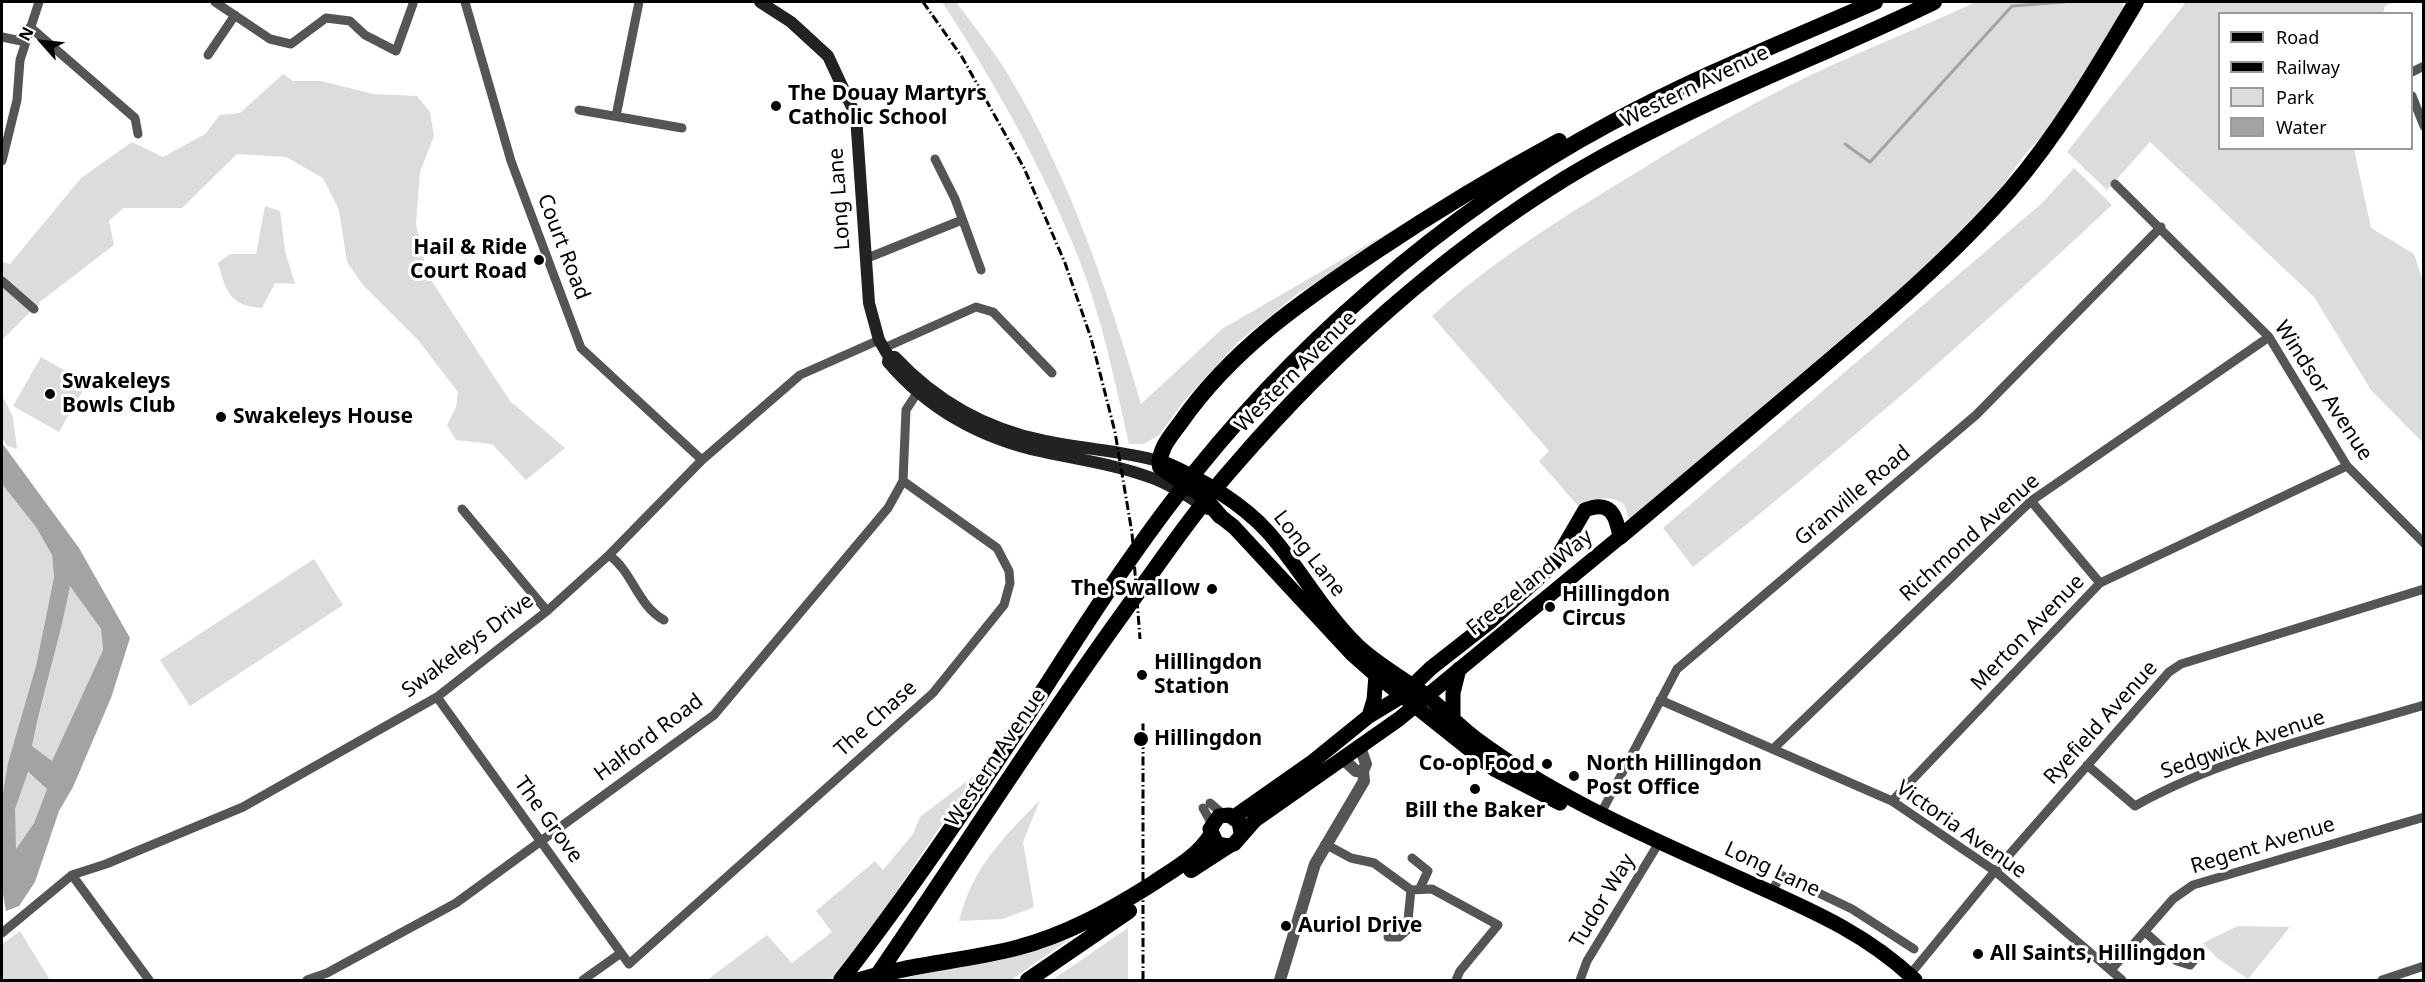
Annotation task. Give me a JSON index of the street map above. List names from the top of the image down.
{
  "streets": {
    "highway": ["Western Avenue"],
    "main road": ["Long Lane", "Freezeland Way"],
    "street": [
      "Court Road",
      "Windsor Avenue",
      "Granville Road",
      "Richmond Avenue",
      "Merton Avenue",
      "Swakeleys Drive",
      "The Chase",
      "Ryefield Avenue",
      "Halford Road",
      "Sedgwick Avenue",
      "The Grove",
      "Victoria Avenue",
      "Regent Avenue",
      "Tudor Way"
    ]
  },
  "crossings": [
    ["Long Lane", "Granville Road"],
    ["Long Lane", "Freezeland Way"],
    ["Long Lane", "Swakeleys Drive"],
    ["Long Lane", "Ryefield Avenue"],
    ["Long Lane", "Halford Road"],
    ["Long Lane", "Tudor Way"],
    ["Court Road", "Swakeleys Drive"],
    ["Windsor Avenue", "Granville Road"],
    ["Windsor Avenue", "Richmond Avenue"],
    ["Windsor Avenue", "Merton Avenue"],
    ["Granville Road", "Victoria Avenue"],
    ["Richmond Avenue", "Victoria Avenue"],
    ["Merton Avenue", "Victoria Avenue"],
    ["Swakeleys Drive", "The Grove"],
    ["The Chase", "Halford Road"],
    ["The Chase", "The Grove"],
    ["Ryefield Avenue", "Sedgwick Avenue"],
    ["Ryefield Avenue", "Victoria Avenue"],
    ["Halford Road", "The Grove"],
    ["Victoria Avenue", "Regent Avenue"]
  ],
  "places": [
    "The Douay Martyrs Catholic School",
    "Hail & Ride Court Road",
    "Swakeleys Bowls Club",
    "Swakeleys House",
    "The Swallow",
    "Hillingdon Circus",
    "Hillingdon Station",
    "Hillingdon",
    "Co-op Food",
    "North Hillingdon Post Office",
    "Bill the Baker",
    "Auriol Drive",
    "All Saints, Hillingdon"
  ],
  "legend": [
    "Road",
    "Railway",
    "Park",
    "Water"
  ],
  "north": "top left"
}
